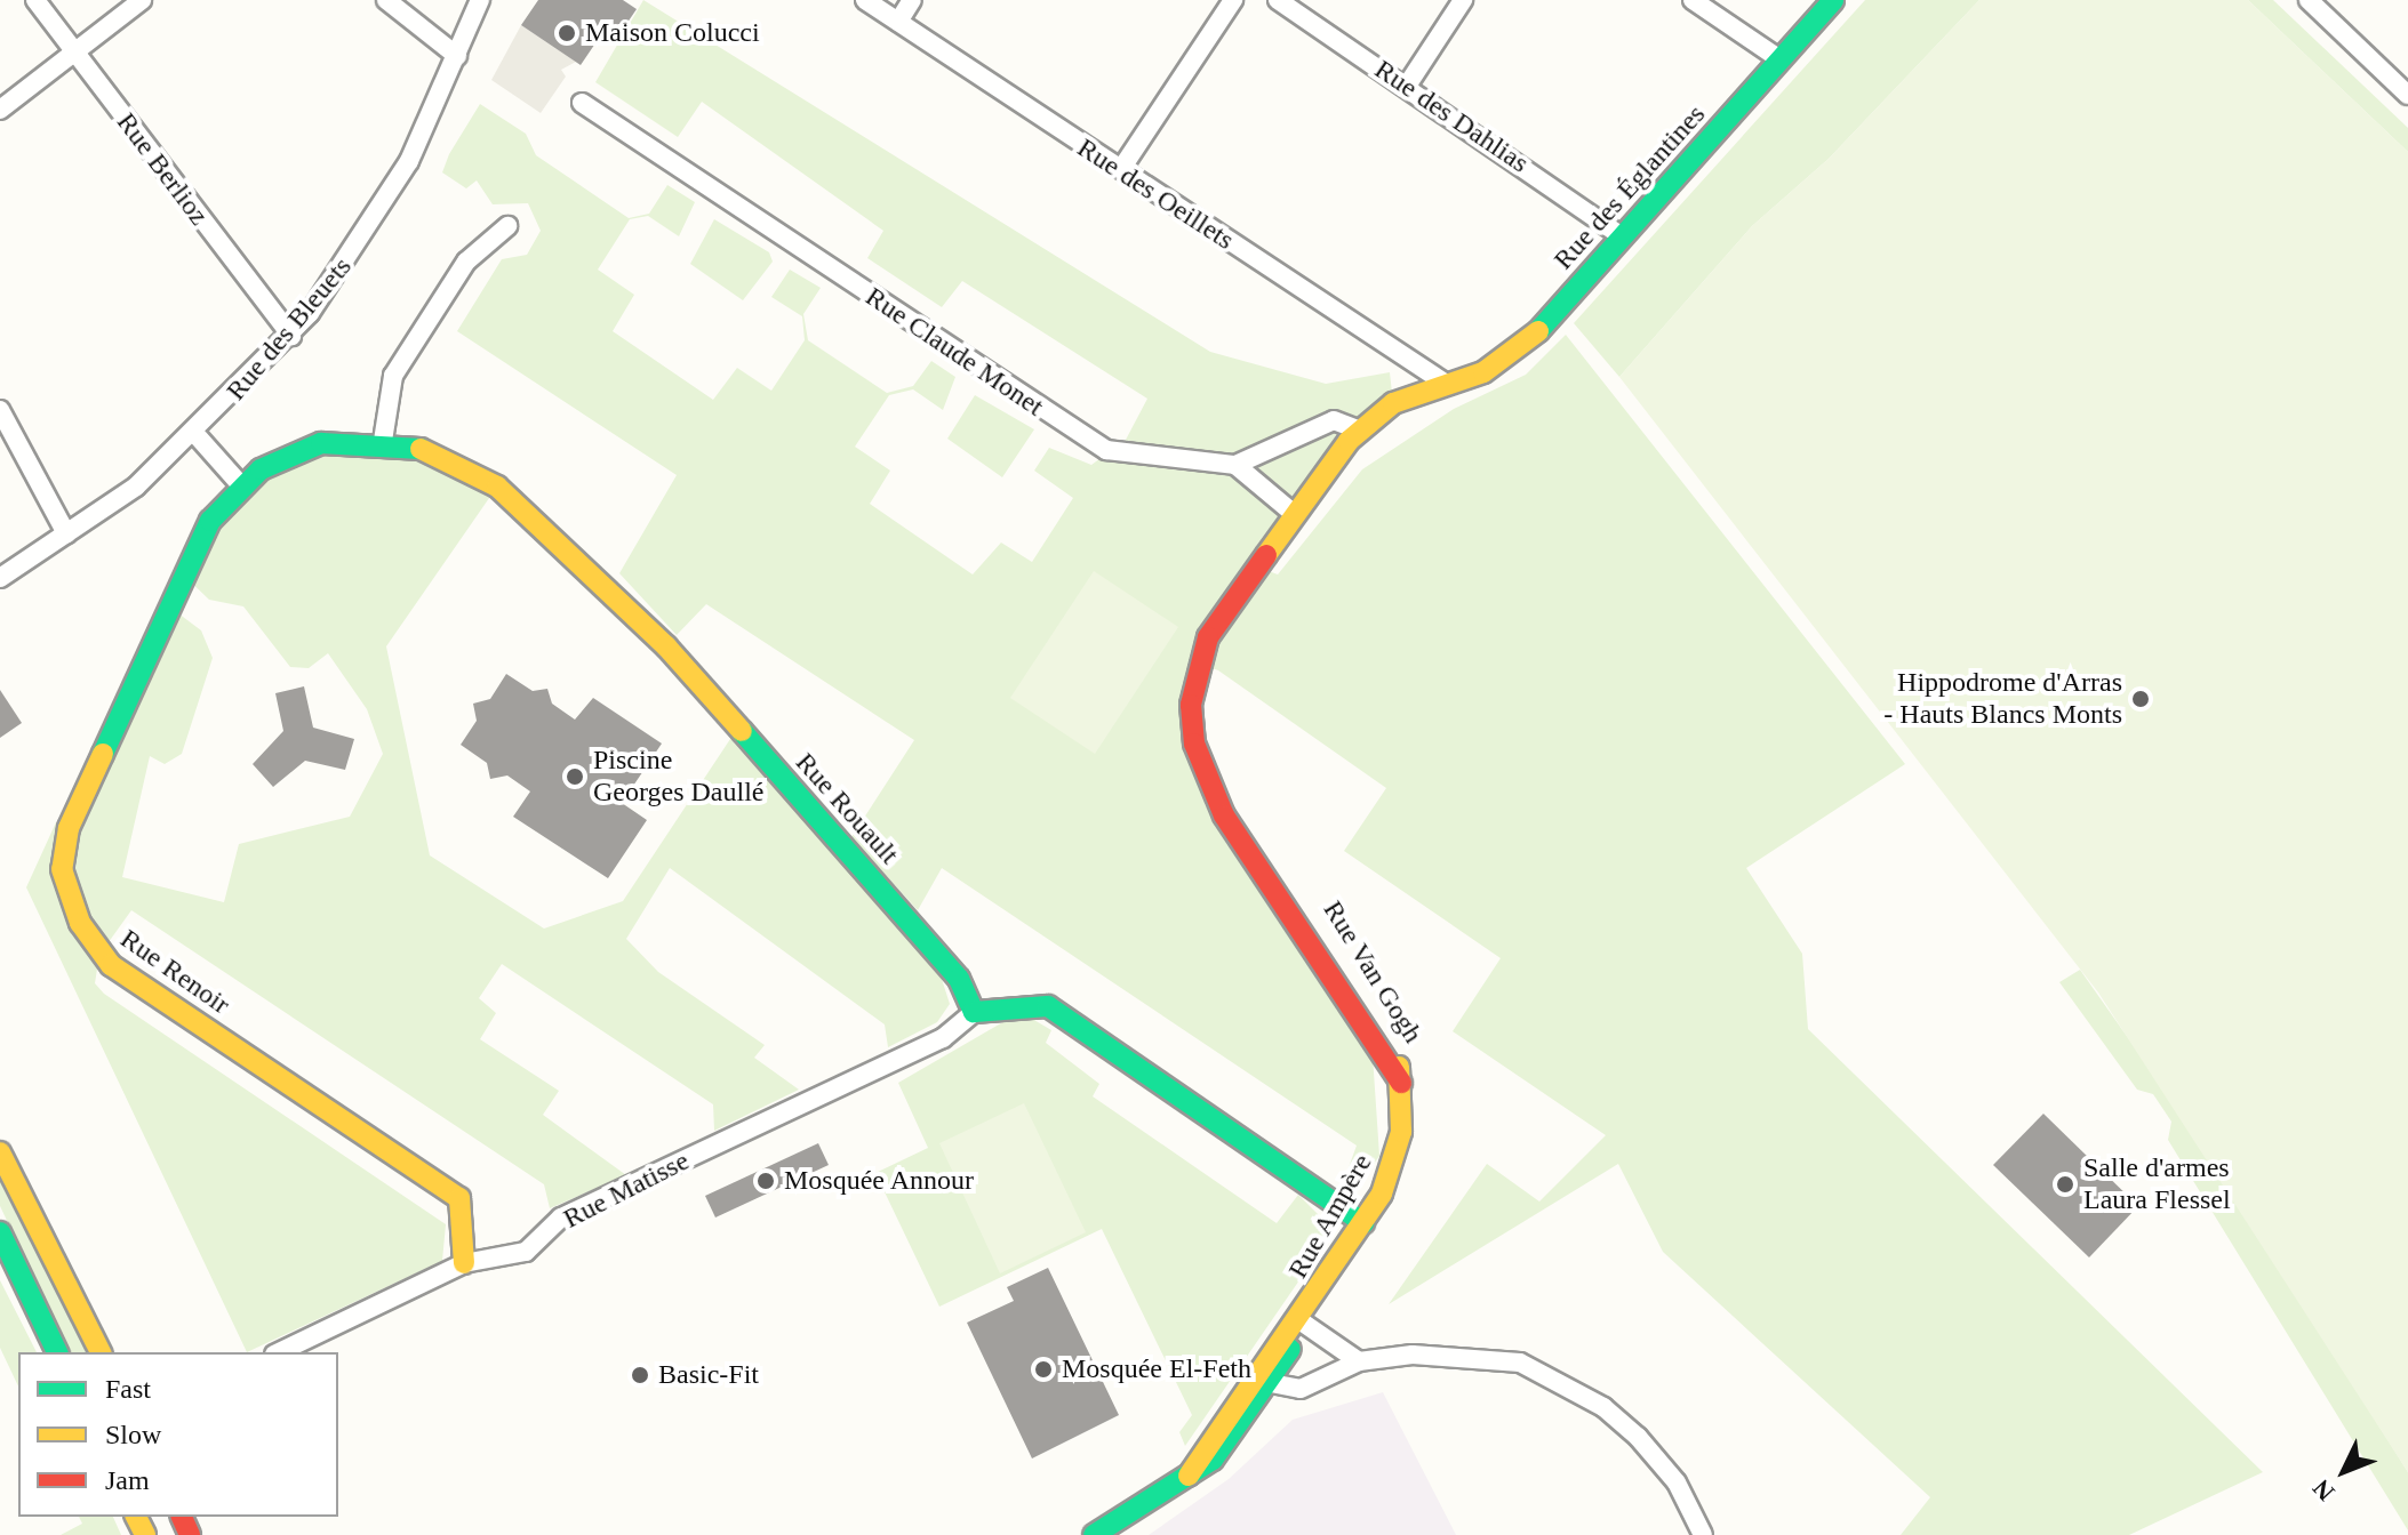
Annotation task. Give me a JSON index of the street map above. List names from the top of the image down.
{
  "streets": {
    "street": [
      "Rue des Dahlias",
      "Rue Berlioz",
      "Rue des Églantines",
      "Rue des Oeillets",
      "Rue des Bleuets",
      "Rue Claude Monet",
      "Rue Rouault",
      "Rue Renoir",
      "Rue Van Gogh",
      "Rue Matisse",
      "Rue Ampère"
    ]
  },
  "crossings": [
    ["Rue des Dahlias", "Rue des Églantines"],
    ["Rue Berlioz", "Rue des Bleuets"],
    ["Rue des Églantines", "Rue des Oeillets"],
    ["Rue des Églantines", "Rue Van Gogh"],
    ["Rue des Oeillets", "Rue Van Gogh"],
    ["Rue Rouault", "Rue Renoir"],
    ["Rue Rouault", "Rue Matisse"],
    ["Rue Renoir", "Rue Matisse"],
    ["Rue Van Gogh", "Rue Ampère"]
  ],
  "places": [
    "Maison Colucci",
    "Hippodrome d'Arras - Hauts Blancs Monts",
    "Piscine Georges Daullé",
    "Mosquée Annour",
    "Salle d'armes Laura Flessel",
    "Mosquée El-Feth",
    "Basic-Fit"
  ],
  "legend": ["Fast", "Slow", "Jam"],
  "north": "bottom left"
}
